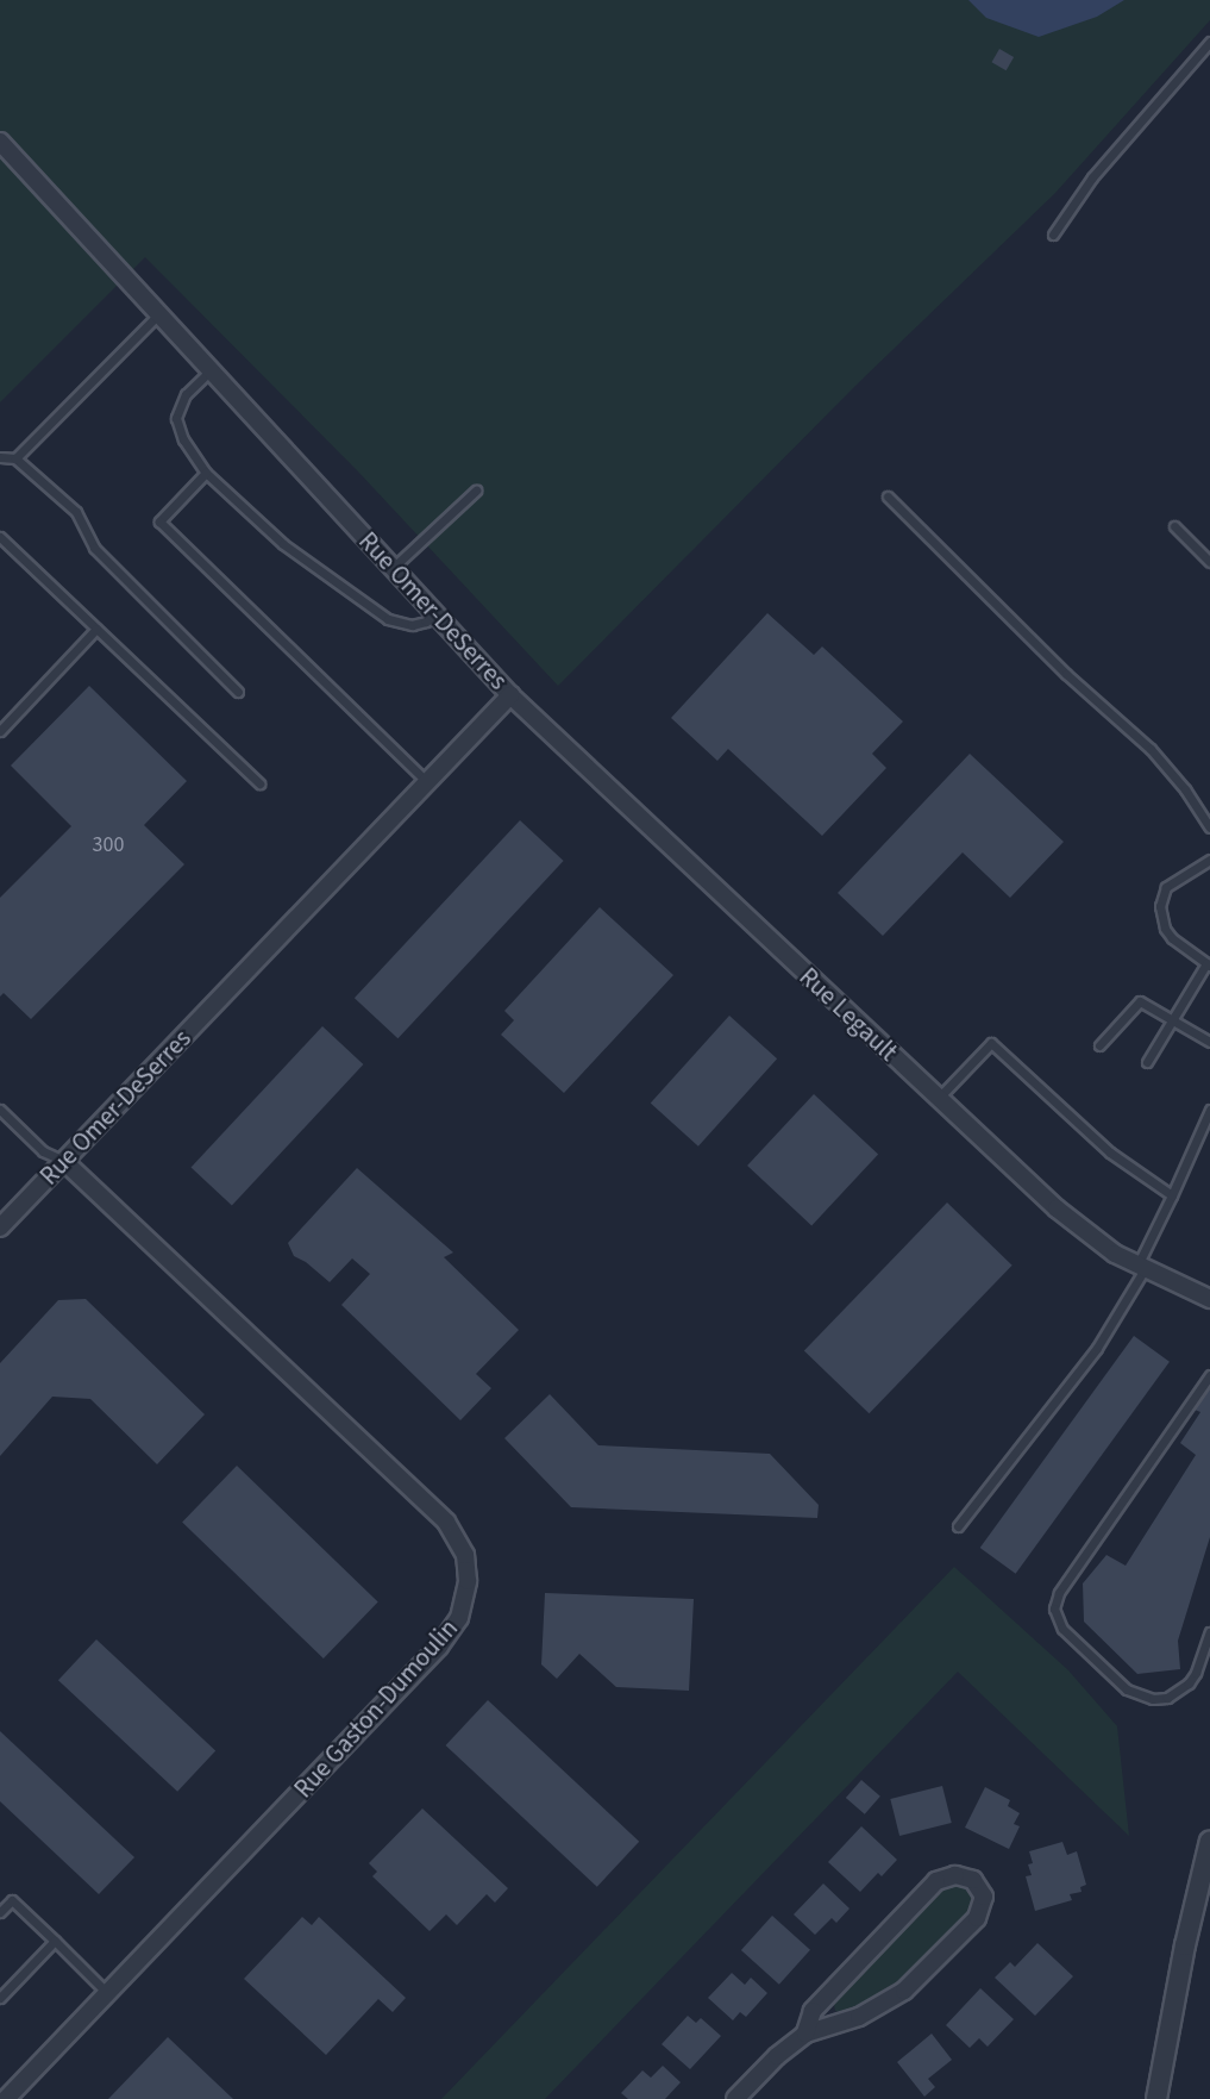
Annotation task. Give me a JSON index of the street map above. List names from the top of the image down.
{
  "streets": {
    "street": ["Rue Omer-DeSerres", "Rue Legault", "Rue Gaston-Dumoulin"]
  },
  "crossings": [
    ["Rue Omer-DeSerres", "Rue Legault"],
    ["Rue Omer-DeSerres", "Rue Gaston-Dumoulin"]
  ],
  "house_numbers": ["300"]
}
